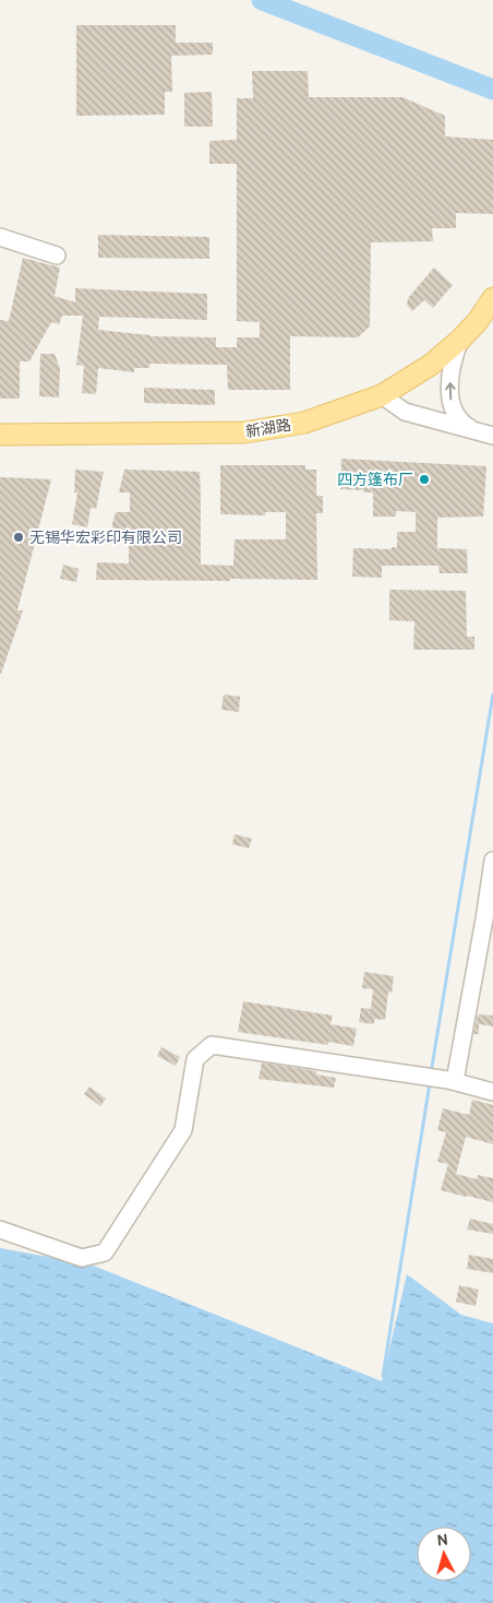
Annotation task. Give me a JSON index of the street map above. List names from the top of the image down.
{
  "streets": {
    "main road": ["新湖路"]
  },
  "places": ["四方篷布厂", "无锡华宏彩印有限公司"],
  "north": "top"
}
